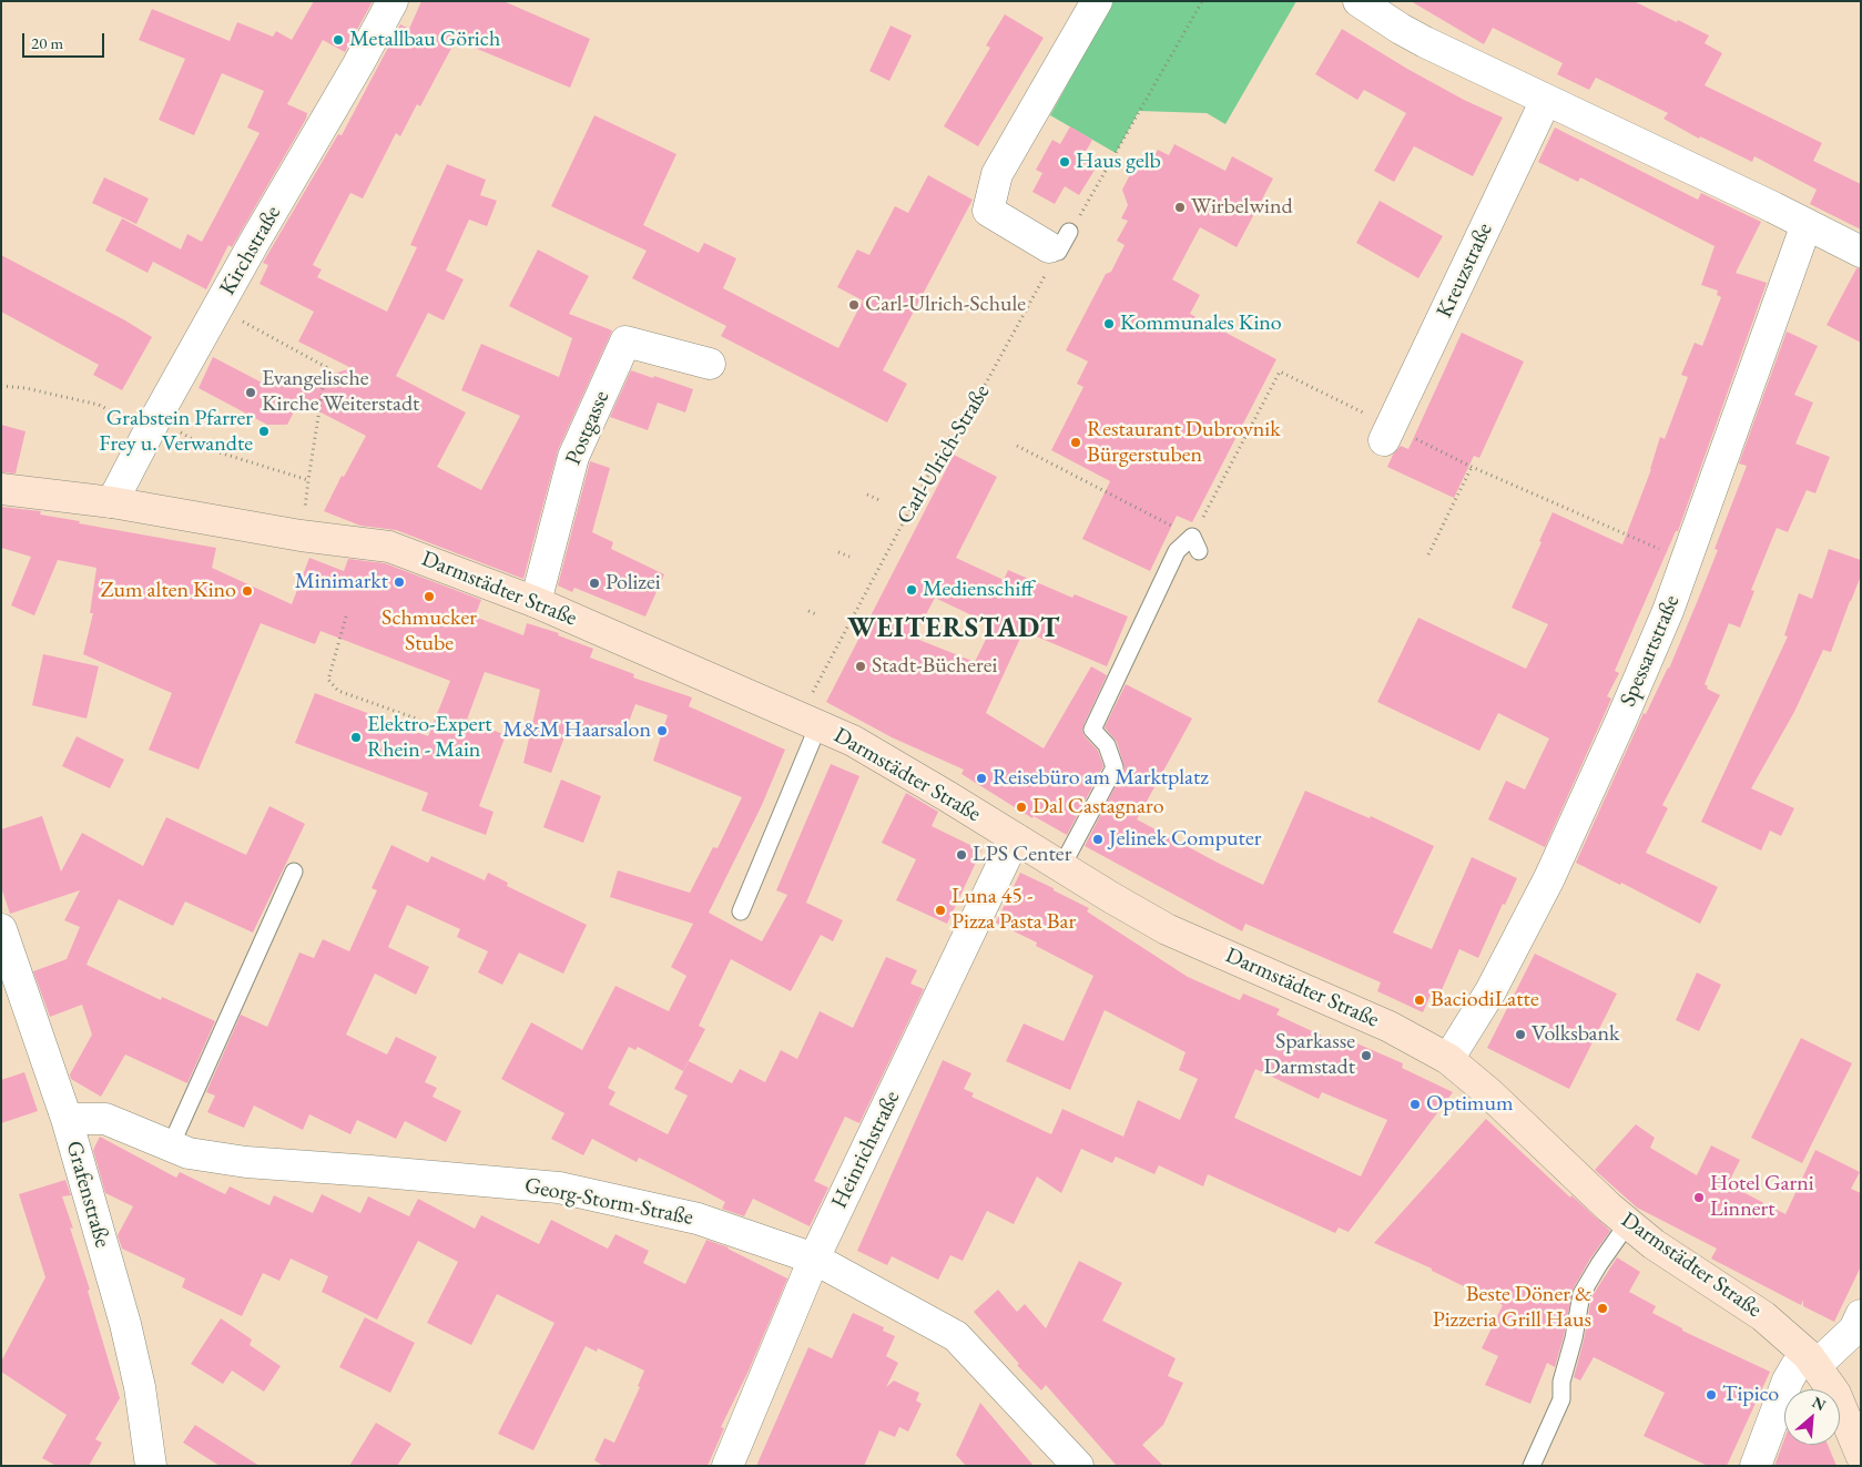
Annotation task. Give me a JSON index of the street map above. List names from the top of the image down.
{
  "streets": {
    "street": [
      "Kirchstraße",
      "Kreuzstraße",
      "Postgasse",
      "Darmstädter Straße",
      "Spessartstraße",
      "Heinrichstraße",
      "Grafenstraße",
      "Georg-Storm-Straße"
    ],
    "path": ["Carl-Ulrich-Straße"]
  },
  "crossings": [
    ["Kirchstraße", "Darmstädter Straße"],
    ["Postgasse", "Darmstädter Straße"],
    ["Carl-Ulrich-Straße", "Darmstädter Straße"],
    ["Darmstädter Straße", "Spessartstraße"],
    ["Darmstädter Straße", "Heinrichstraße"],
    ["Heinrichstraße", "Georg-Storm-Straße"],
    ["Grafenstraße", "Georg-Storm-Straße"]
  ],
  "districts": ["WEITERSTADT"],
  "places": [
    "Metallbau Görich",
    "Haus gelb",
    "Wirbelwind",
    "Carl-Ulrich-Schule",
    "Kommunales Kino",
    "Evangelische Kirche Weiterstadt",
    "Grabstein Pfarrer Frey u. Verwandte",
    "Restaurant Dubrovnik Bürgerstuben",
    "Minimarkt",
    "Polizei",
    "Medienschiff",
    "Zum alten Kino",
    "Schmucker Stube",
    "Stadt-Bücherei",
    "M&M Haarsalon",
    "Elektro-Expert Rhein - Main",
    "Reisebüro am Marktplatz",
    "Dal Castagnaro",
    "Jelinek Computer",
    "LPS Center",
    "Luna 45 - Pizza Pasta Bar",
    "BaciodiLatte",
    "Volksbank",
    "Sparkasse Darmstadt",
    "Optimum",
    "Hotel Garni Linnert",
    "Beste Döner & Pizzeria Grill Haus",
    "Tipico"
  ],
  "scale_bar": "20 m",
  "north": "top right"
}
